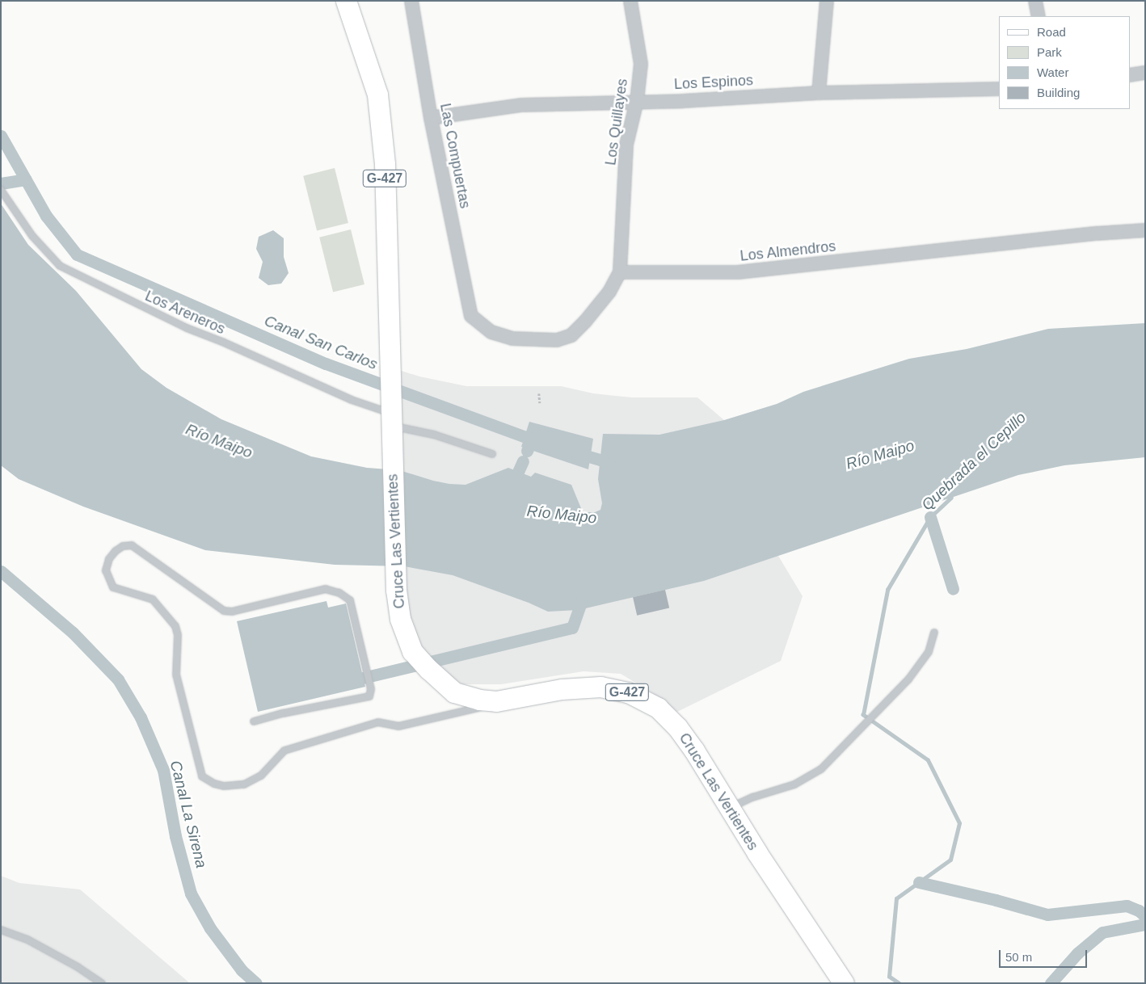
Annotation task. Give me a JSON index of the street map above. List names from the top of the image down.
{
  "streets": {
    "main road": ["G-427", "Cruce Las Vertientes"],
    "street": [
      "Los Espinos",
      "Los Quillayes",
      "Las Compuertas",
      "Los Almendros"
    ],
    "lane": ["Los Areneros"]
  },
  "crossings": [
    ["Los Espinos", "Los Quillayes"],
    ["Los Espinos", "Las Compuertas"],
    ["Los Quillayes", "Las Compuertas"],
    ["Los Quillayes", "Los Almendros"],
    ["Las Compuertas", "Los Almendros"],
    ["Los Areneros", "Cruce Las Vertientes"]
  ],
  "water": [
    "Canal San Carlos",
    "Río Maipo",
    "Quebrada el Cepillo",
    "Canal La Sirena"
  ],
  "legend": [
    "Road",
    "Park",
    "Water",
    "Building"
  ],
  "scale_bar": "50 m"
}
